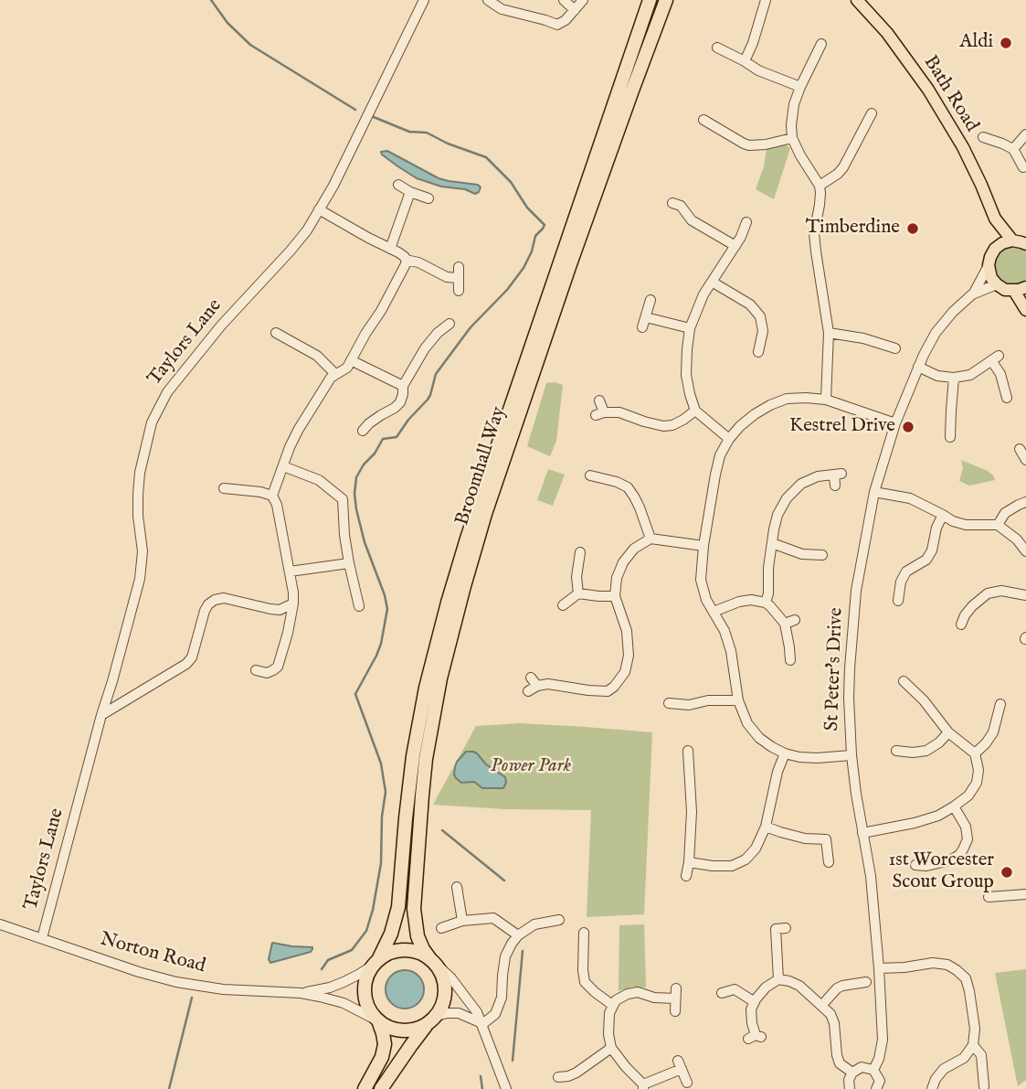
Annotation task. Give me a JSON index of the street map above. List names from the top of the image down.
{
  "streets": {
    "highway": ["Broomhall Way"],
    "main road": ["Bath Road"],
    "street": ["Taylors Lane", "St Peter's Drive", "Norton Road"]
  },
  "crossings": [
    ["Bath Road", "St Peter's Drive"],
    ["Taylors Lane", "Norton Road"],
    ["Broomhall Way", "Norton Road"]
  ],
  "parks": ["Power Park"],
  "places": [
    "Aldi",
    "Timberdine",
    "Kestrel Drive",
    "1st Worcester Scout Group"
  ]
}
